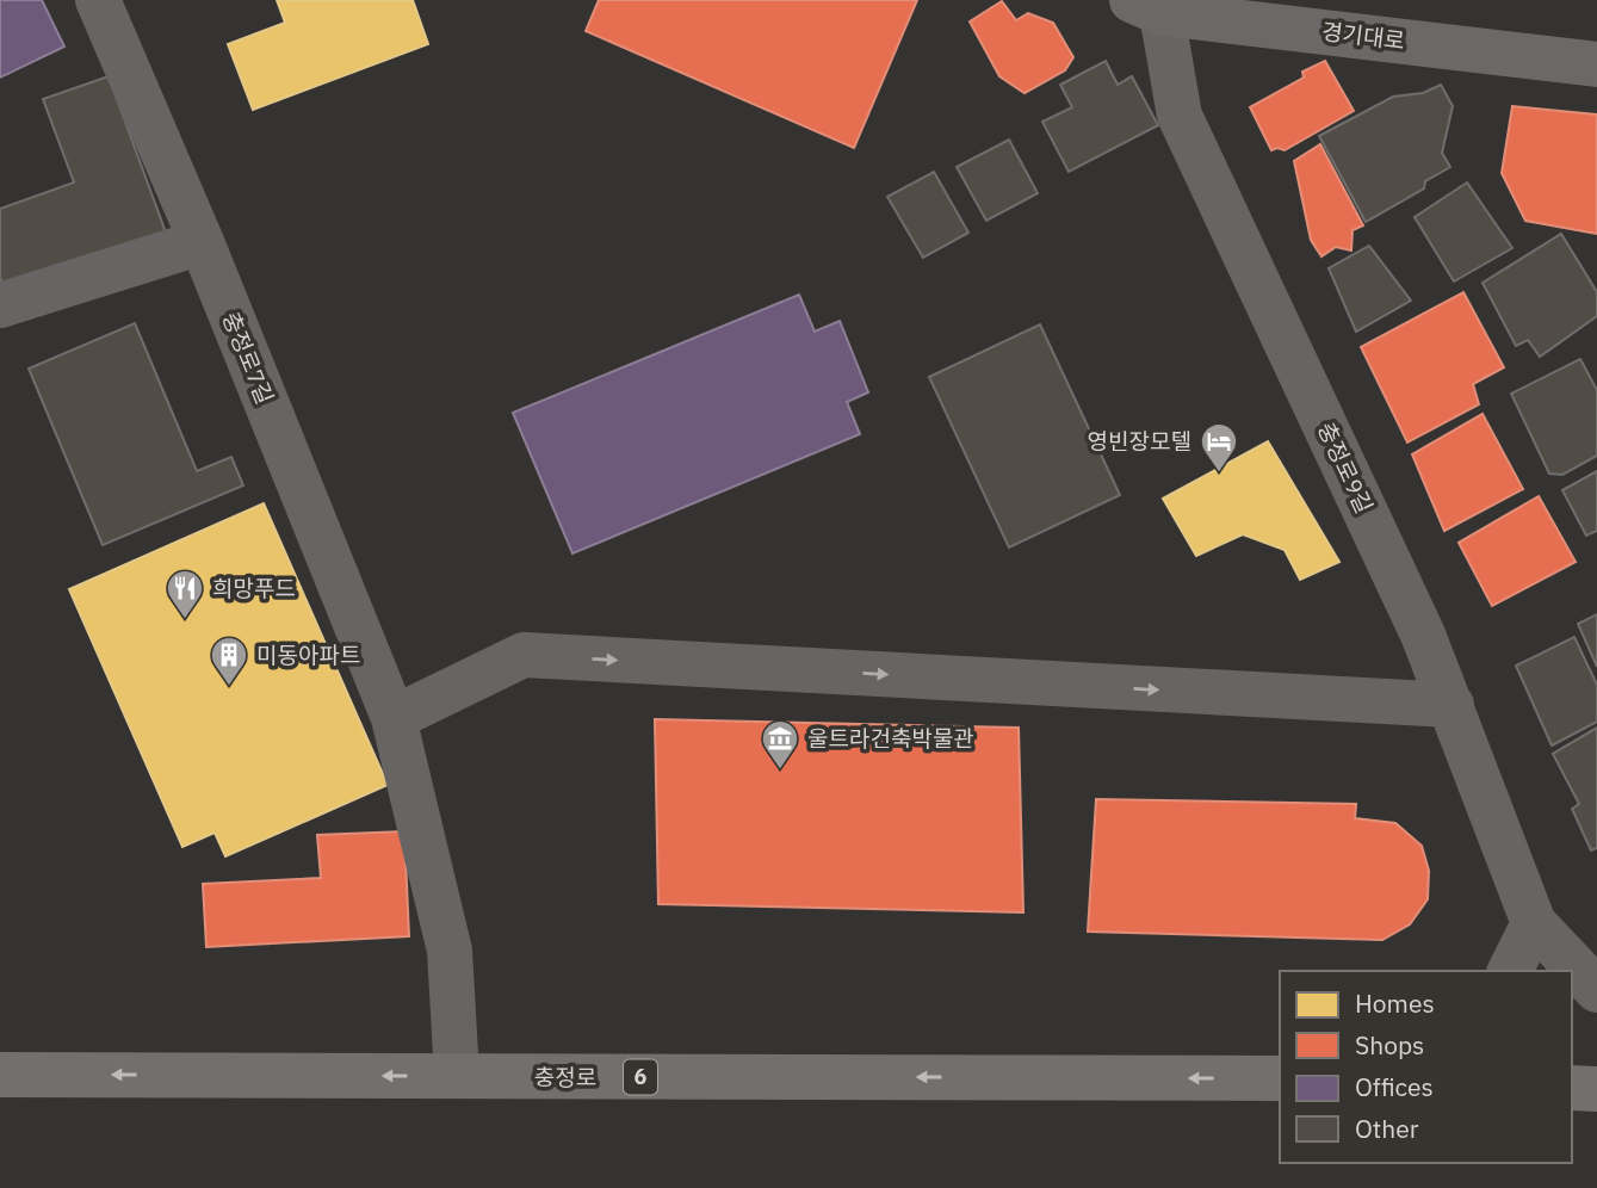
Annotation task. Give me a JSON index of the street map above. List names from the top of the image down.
{
  "streets": {
    "main road": ["경기대로", "충정로", "6"],
    "street": ["충정로7길", "충정로9길"]
  },
  "crossings": [
    ["경기대로", "충정로9길"],
    ["충정로7길", "충정로"]
  ],
  "one_way": ["충정로"],
  "places": {
    "hotel": ["영빈장모텔"],
    "restaurant": ["희망푸드"],
    "building": ["미동아파트"],
    "museum": ["울트라건축박물관"]
  },
  "legend": [
    "Homes",
    "Shops",
    "Offices",
    "Other"
  ]
}
